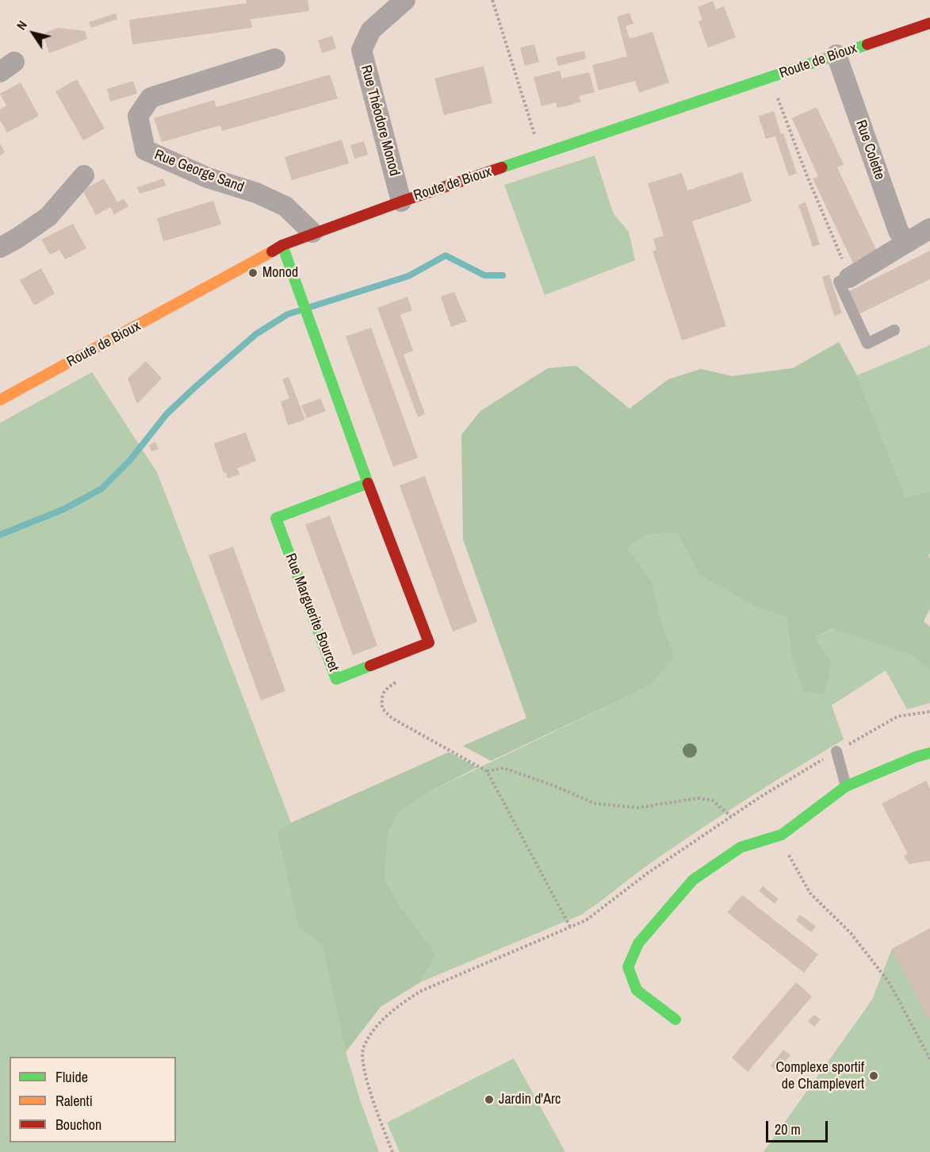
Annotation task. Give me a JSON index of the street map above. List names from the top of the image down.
{
  "streets": {
    "street": [
      "Route de Bioux",
      "Rue Théodore Monod",
      "Rue Colette",
      "Rue George Sand",
      "Rue Marguerite Bourcet"
    ]
  },
  "crossings": [
    ["Route de Bioux", "Rue Théodore Monod"],
    ["Route de Bioux", "Rue Colette"],
    ["Route de Bioux", "Rue George Sand"],
    ["Route de Bioux", "Rue Marguerite Bourcet"]
  ],
  "places": ["Monod", "Complexe sportif de Champlevert", "Jardin d'Arc"],
  "legend": ["Fluide", "Ralenti", "Bouchon"],
  "scale_bar": "20 m",
  "north": "top left"
}
